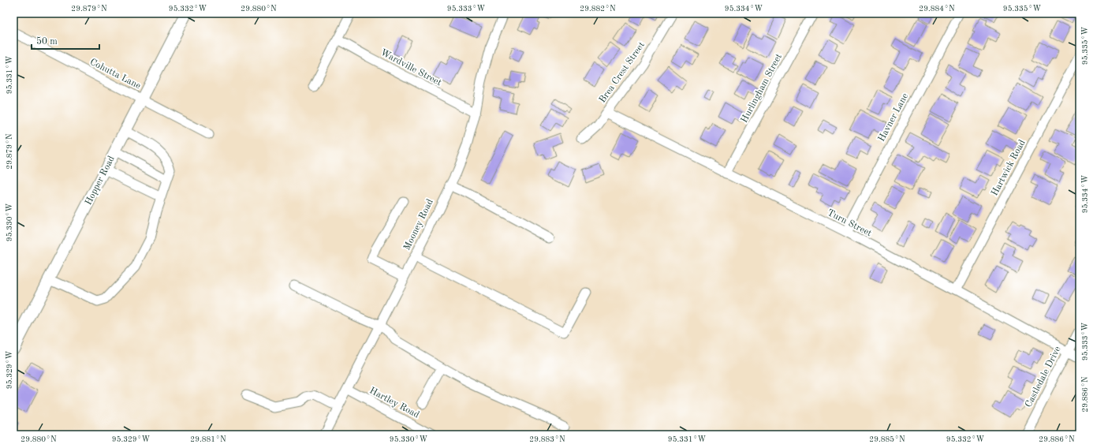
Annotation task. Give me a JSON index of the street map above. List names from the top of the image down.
{
  "streets": {
    "main road": ["Hopper Road"],
    "street": [
      "Wardville Street",
      "Brea Crest Street",
      "Cohutta Lane",
      "Hurlingham Street",
      "Havner Lane",
      "Hartwick Road",
      "Turn Street",
      "Mooney Road",
      "Castledale Drive",
      "Hartley Road"
    ]
  },
  "crossings": [
    ["Wardville Street", "Mooney Road"],
    ["Brea Crest Street", "Turn Street"],
    ["Cohutta Lane", "Hopper Road"],
    ["Hurlingham Street", "Turn Street"],
    ["Havner Lane", "Turn Street"],
    ["Hartwick Road", "Turn Street"],
    ["Turn Street", "Castledale Drive"],
    ["Mooney Road", "Hartley Road"]
  ],
  "scale_bar": "50 m",
  "coordinates": [
    "29.879°N",
    "95.332°W",
    "29.880°N",
    "95.333°W",
    "29.882°N",
    "95.334°W",
    "29.884°N",
    "95.335°W",
    "95.331°W",
    "95.330°W",
    "95.329°W",
    "29.886°N",
    "29.881°N",
    "29.883°N",
    "29.885°N"
  ]
}
